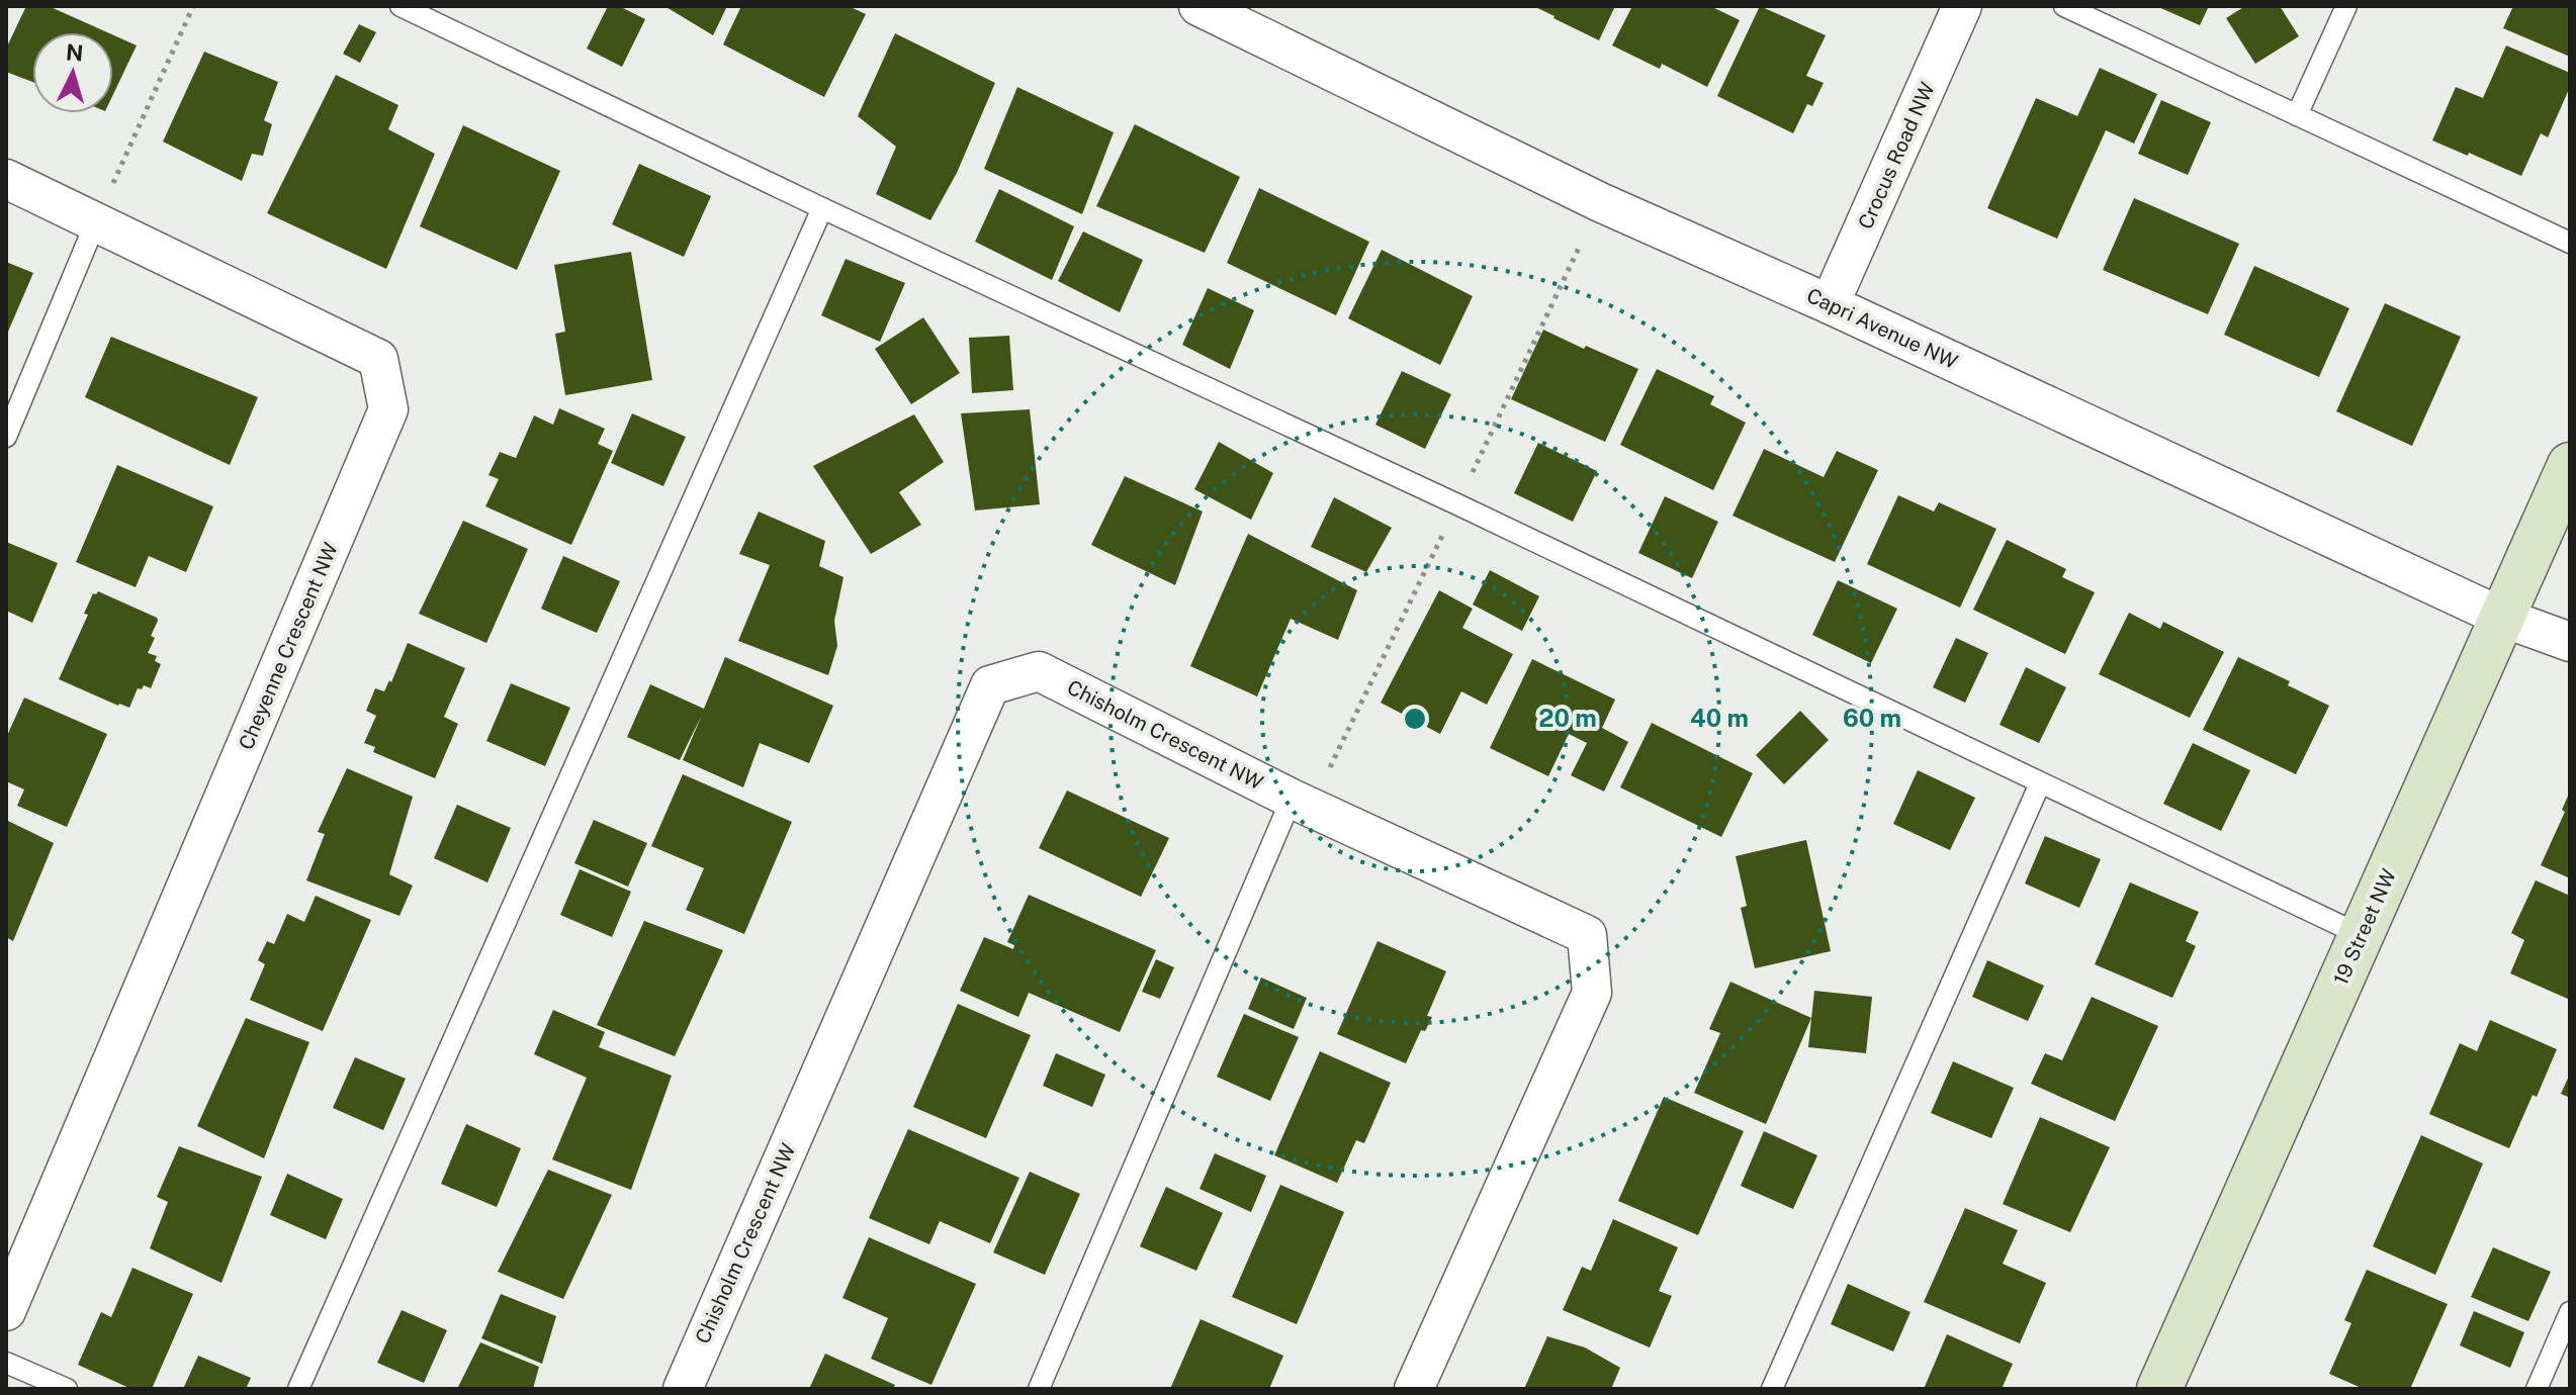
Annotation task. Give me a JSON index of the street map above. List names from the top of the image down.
{
  "streets": {
    "street": [
      "Crocus Road NW",
      "Capri Avenue NW",
      "Cheyenne Crescent NW",
      "Chisholm Crescent NW",
      "19 Street NW"
    ]
  },
  "crossings": [
    ["Crocus Road NW", "Capri Avenue NW"],
    ["Capri Avenue NW", "19 Street NW"]
  ],
  "north": "top",
  "rings": ["20 m", "40 m", "60 m"]
}
